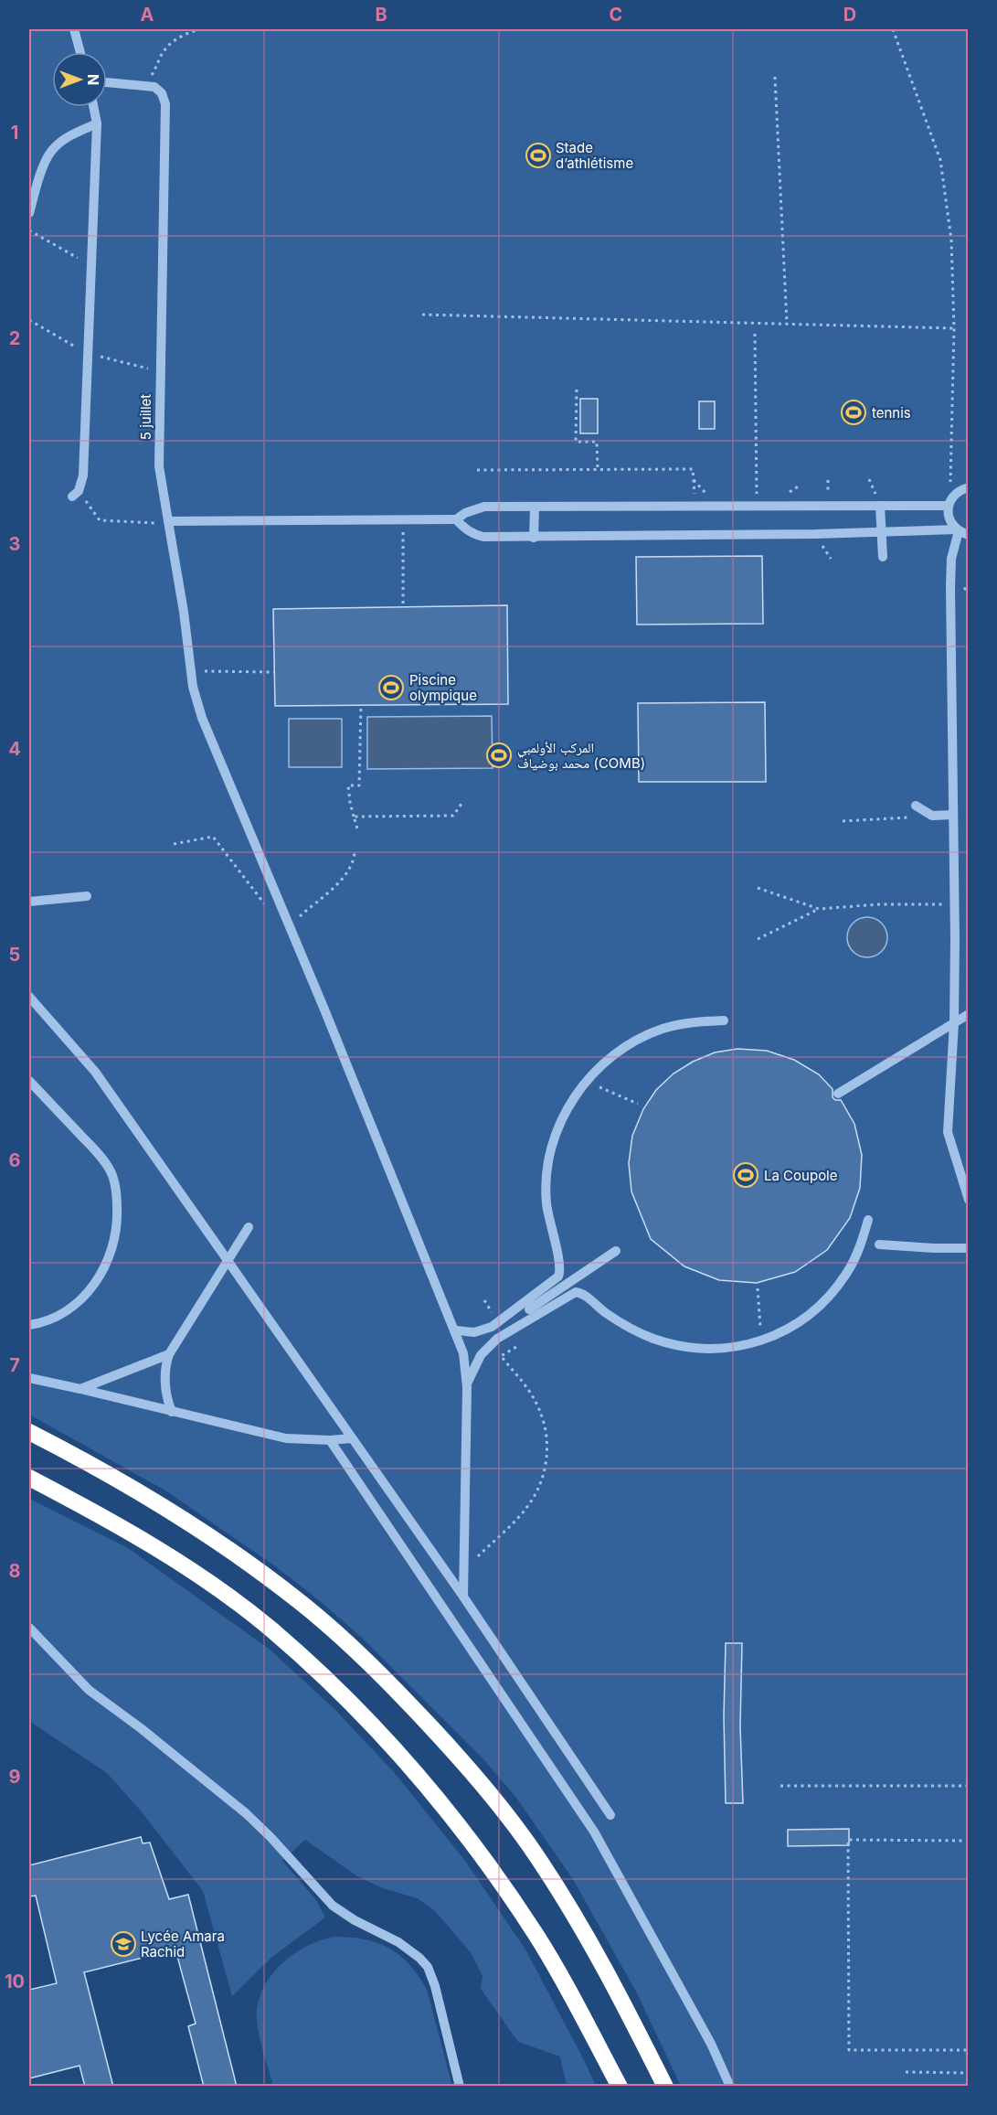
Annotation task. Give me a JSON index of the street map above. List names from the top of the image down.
{
  "streets": {
    "street": ["5 juillet"]
  },
  "places": {
    "sports": [
      "Stade d’athlétisme",
      "tennis",
      "Piscine olympique",
      "المركب الأولمبي محمد بوضياف (COMB)",
      "La Coupole"
    ],
    "school or university": ["Lycée Amara Rachid"]
  },
  "north": "right",
  "grid": {
    "columns": [
      "A",
      "B",
      "C",
      "D"
    ],
    "rows": [
      "1",
      "2",
      "3",
      "4",
      "5",
      "6",
      "7",
      "8",
      "9",
      "10"
    ]
  }
}
